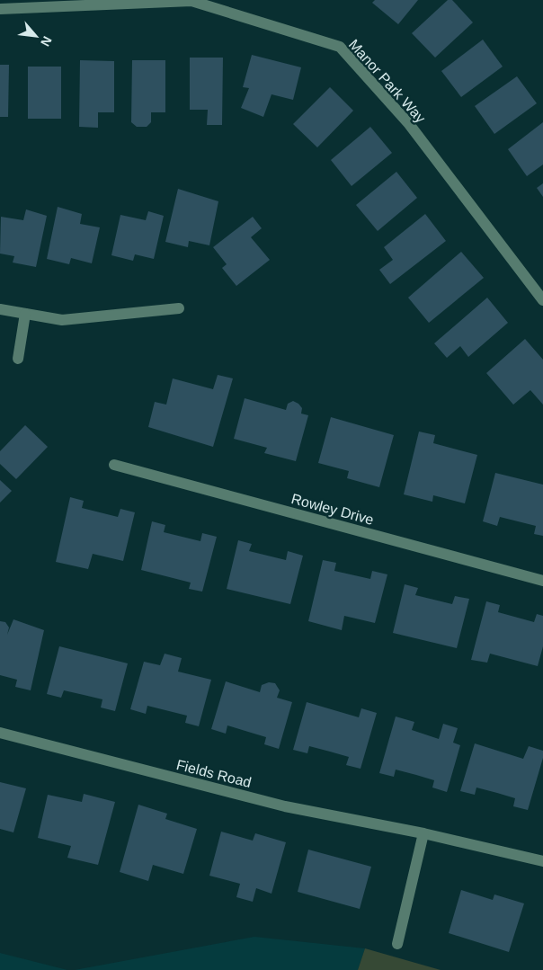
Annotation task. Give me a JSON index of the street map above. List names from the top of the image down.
{
  "streets": {
    "street": ["Manor Park Way", "Rowley Drive", "Fields Road"]
  },
  "north": "bottom right"
}
